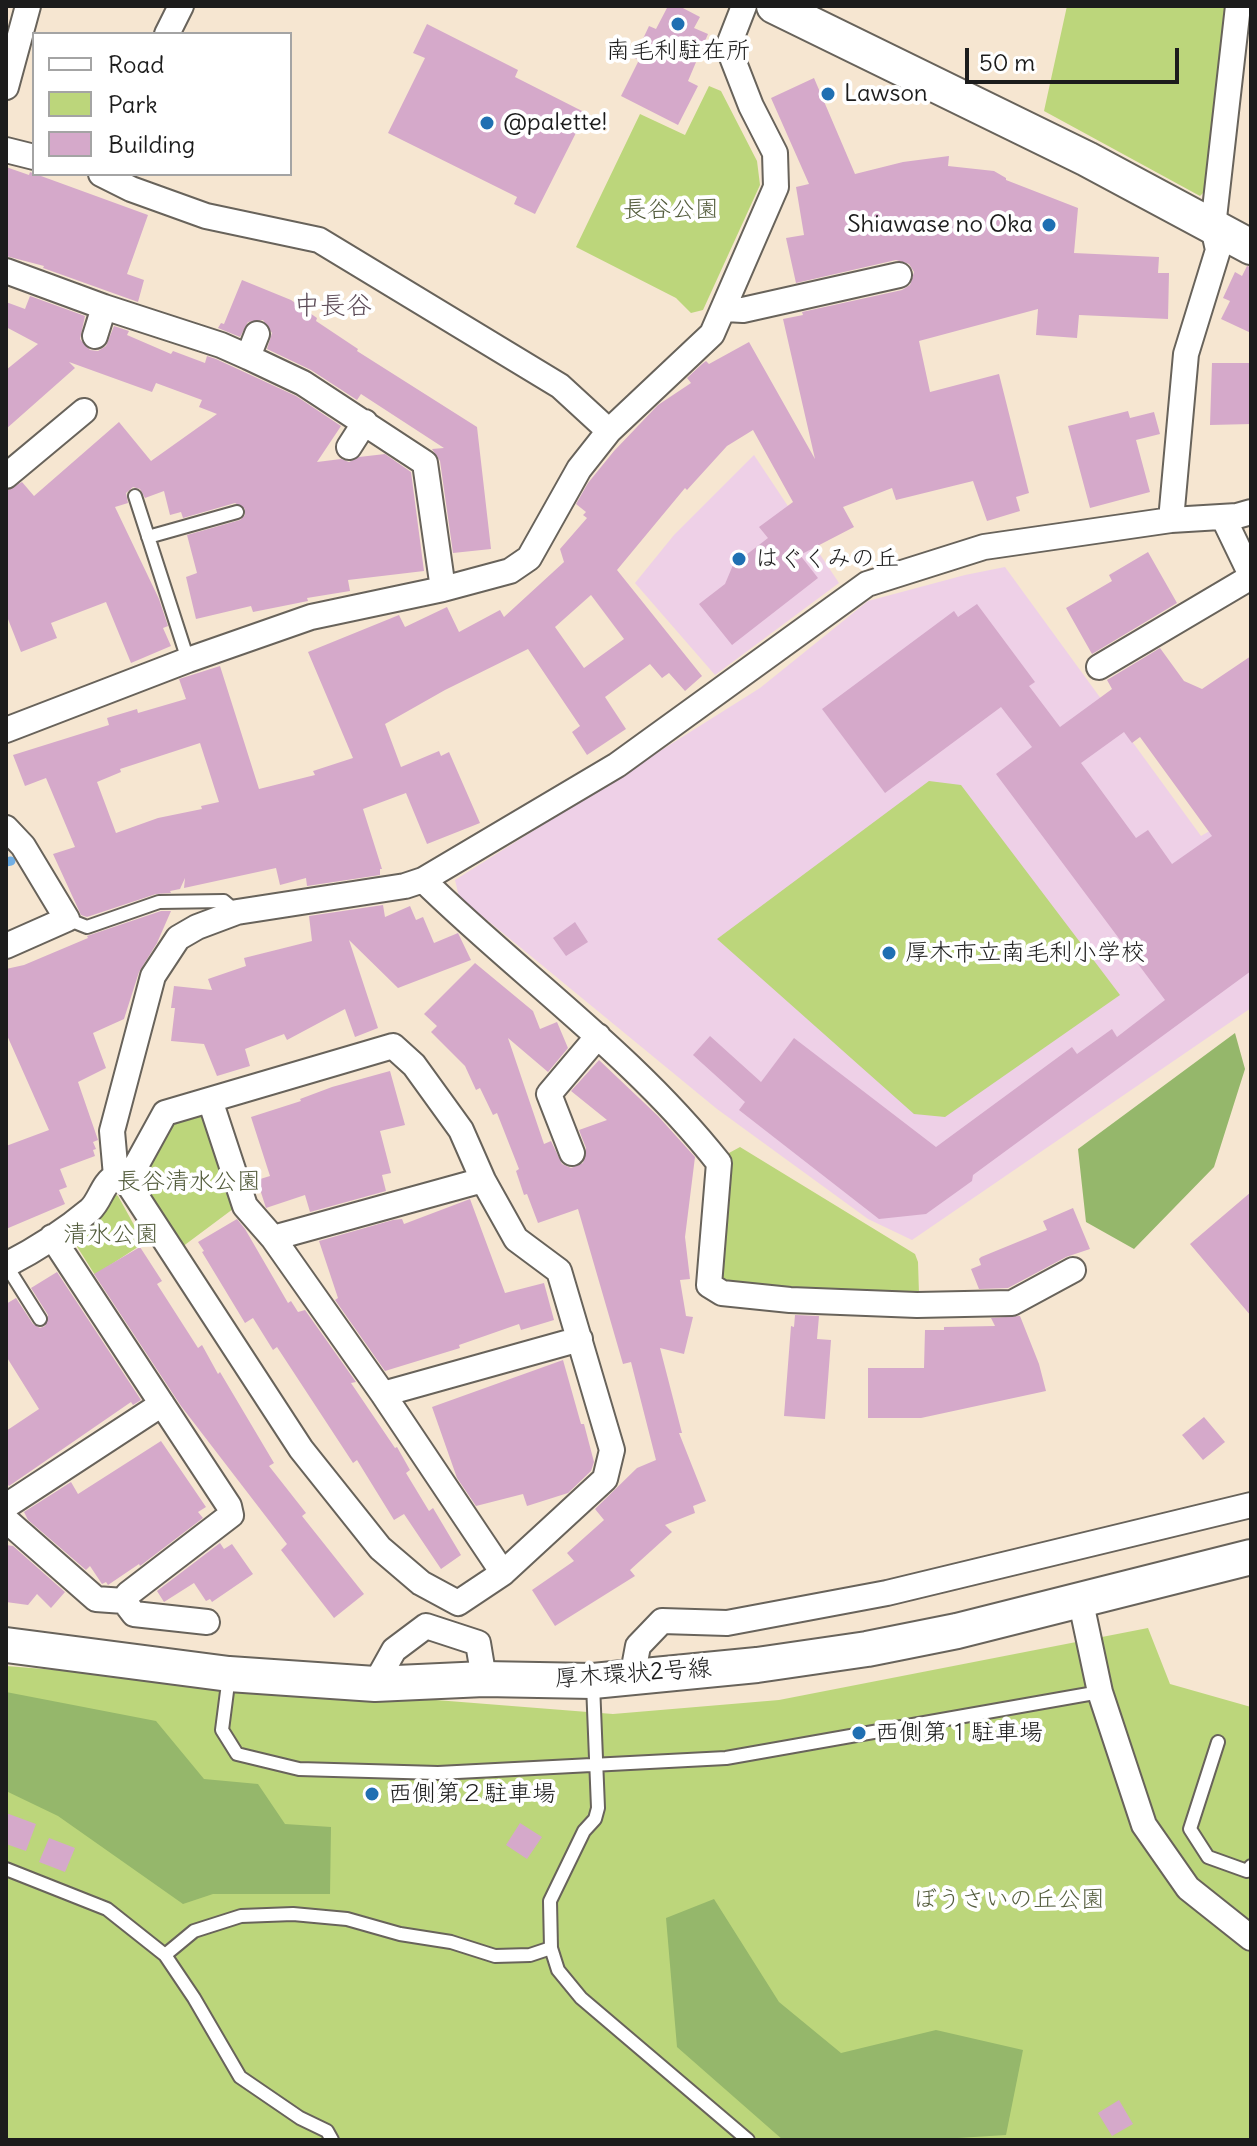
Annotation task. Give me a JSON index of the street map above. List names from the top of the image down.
{
  "streets": {
    "street": ["厚木環状2号線"]
  },
  "districts": ["中長谷"],
  "parks": [
    "長谷公園",
    "長谷清水公園",
    "清水公園",
    "ぼうさいの丘公園"
  ],
  "places": [
    "南毛利駐在所",
    "Lawson",
    "@palette!",
    "Shiawase no Oka",
    "はぐくみの丘",
    "厚木市立南毛利小学校",
    "西側第１駐車場",
    "西側第２駐車場"
  ],
  "legend": ["Road", "Park", "Building"],
  "scale_bar": "50 m"
}
